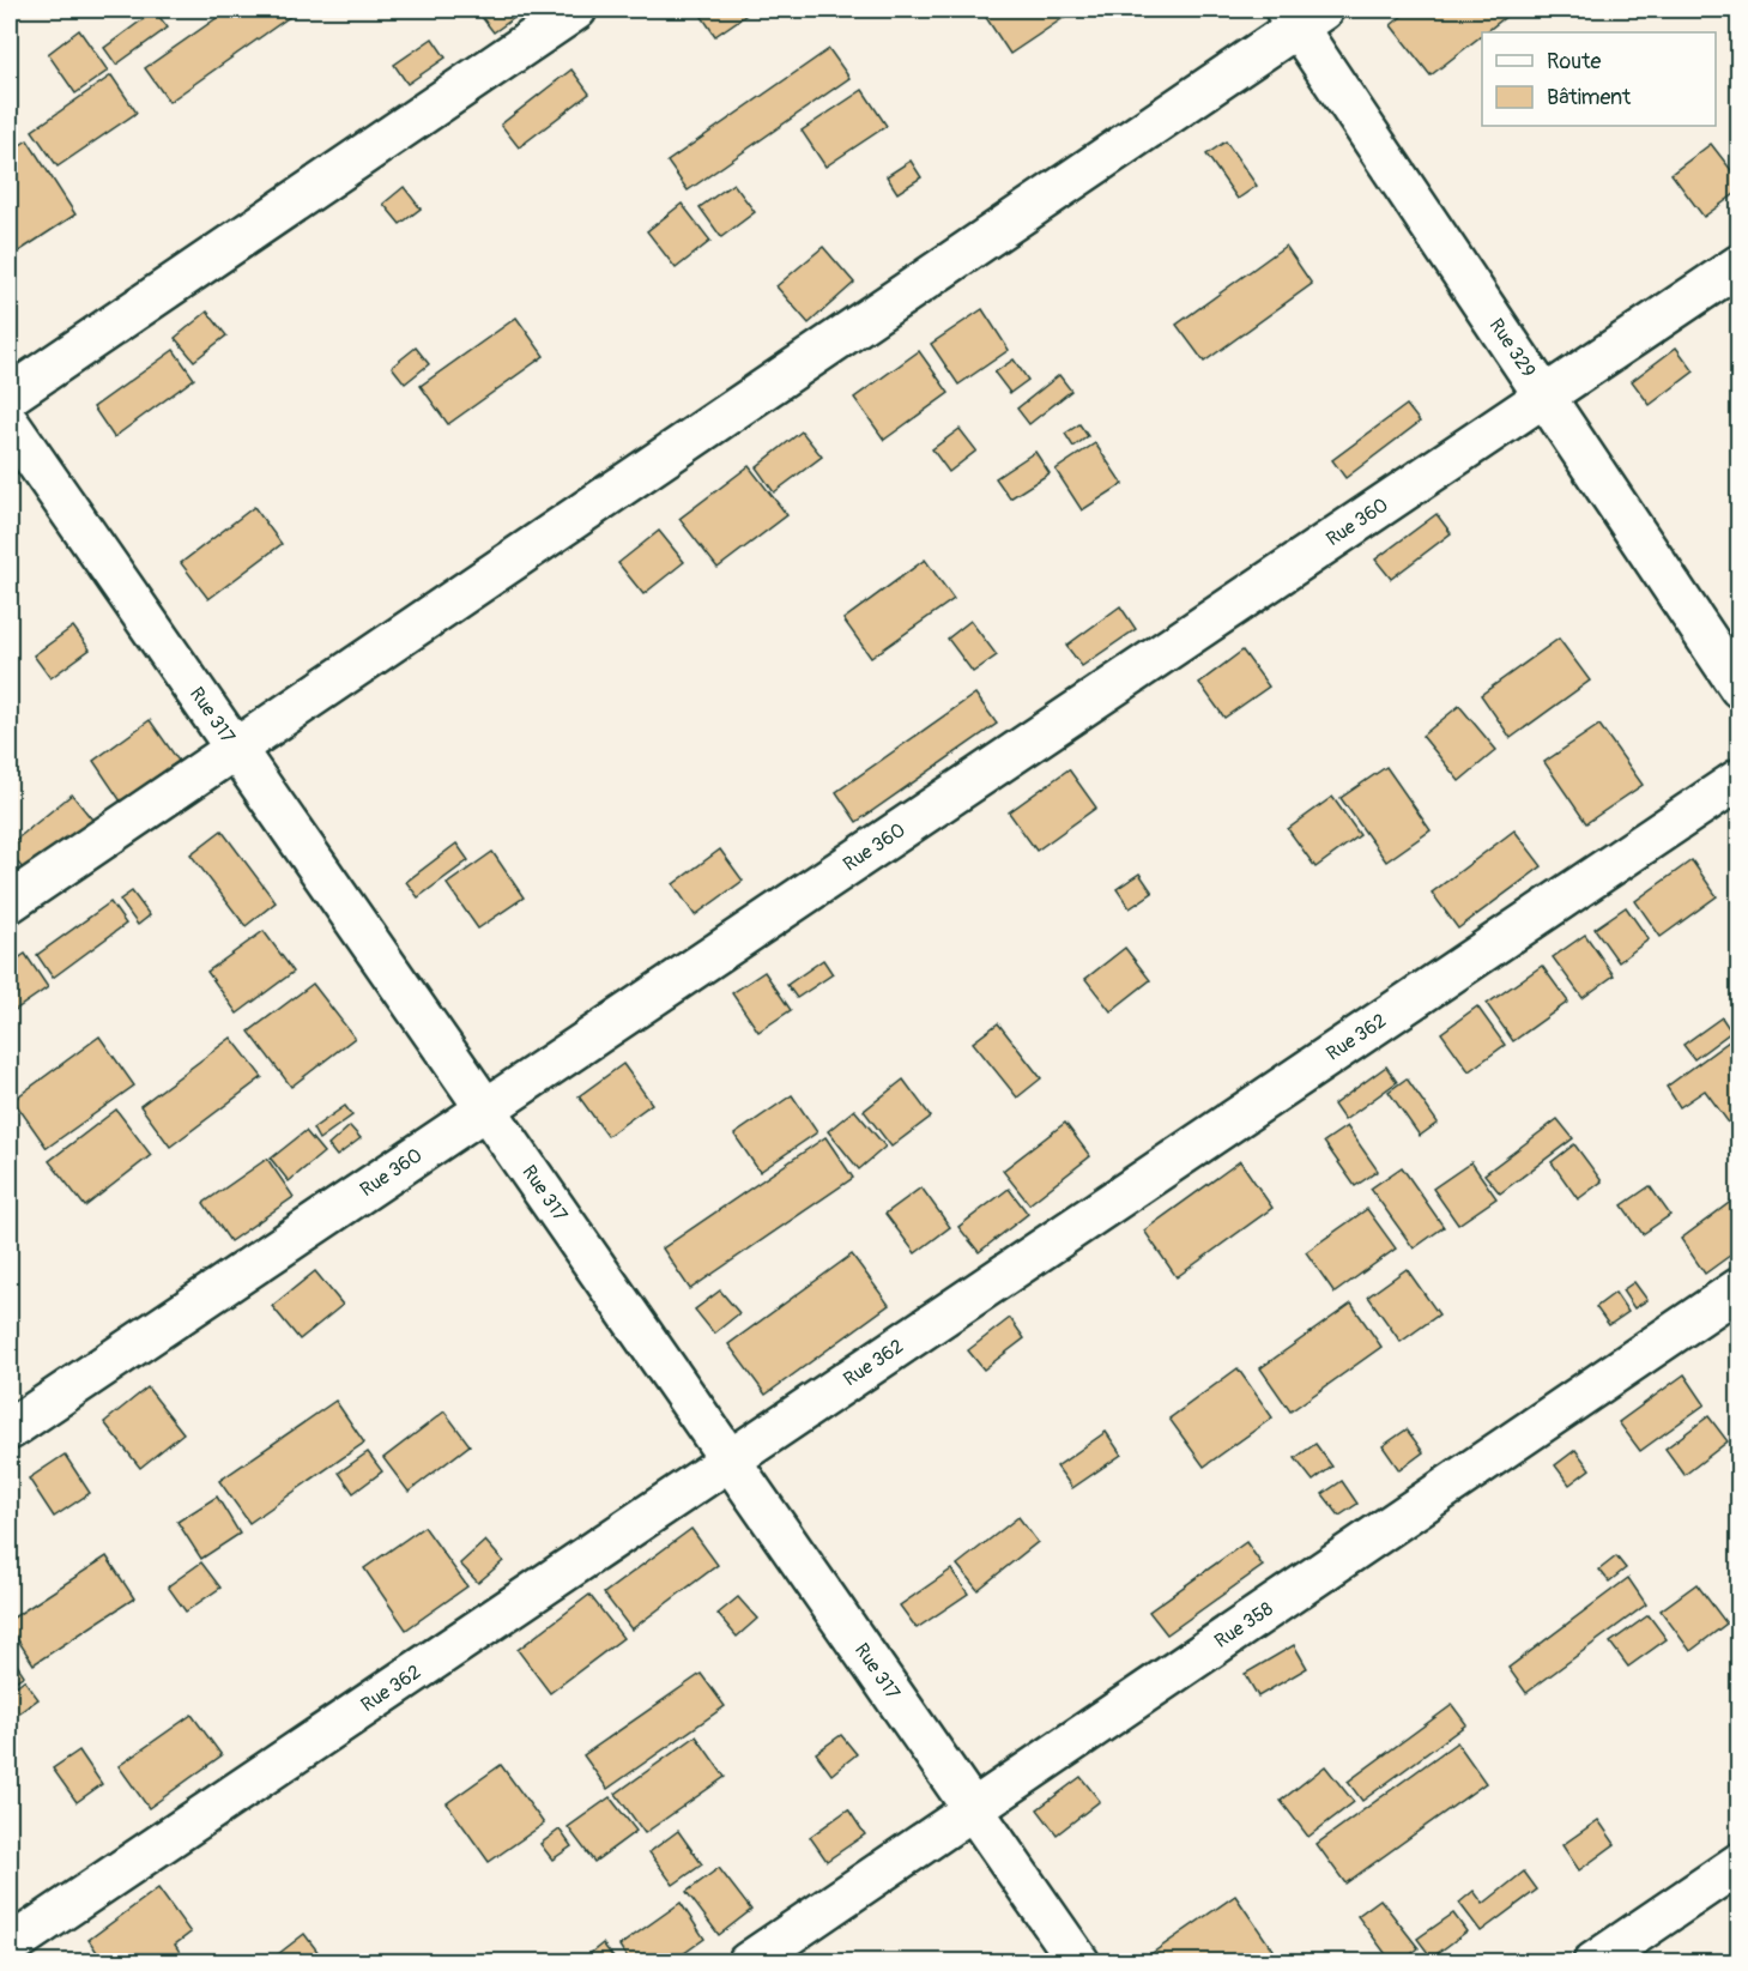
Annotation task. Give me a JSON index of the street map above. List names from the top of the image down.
{
  "streets": {
    "street": [
      "Rue 329",
      "Rue 360",
      "Rue 317",
      "Rue 362",
      "Rue 358"
    ]
  },
  "crossings": [
    ["Rue 329", "Rue 360"],
    ["Rue 360", "Rue 317"],
    ["Rue 317", "Rue 362"],
    ["Rue 317", "Rue 358"]
  ],
  "legend": ["Route", "Bâtiment"]
}
